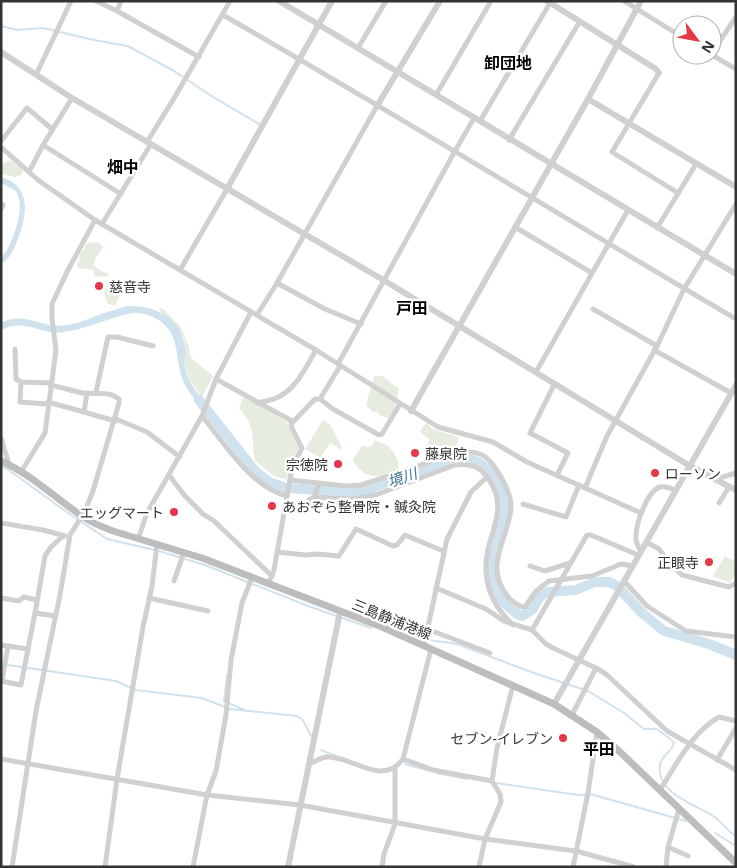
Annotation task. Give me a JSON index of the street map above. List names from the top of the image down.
{
  "streets": {
    "main road": ["三島静浦港線"]
  },
  "districts": [
    "卸団地",
    "畑中",
    "戸田",
    "平田"
  ],
  "water": ["境川"],
  "places": [
    "慈音寺",
    "藤泉院",
    "宗徳院",
    "ローソン",
    "あおぞら整骨院・鍼灸院",
    "エッグマート",
    "正眼寺",
    "セブン-イレブン"
  ],
  "north": "bottom right"
}
